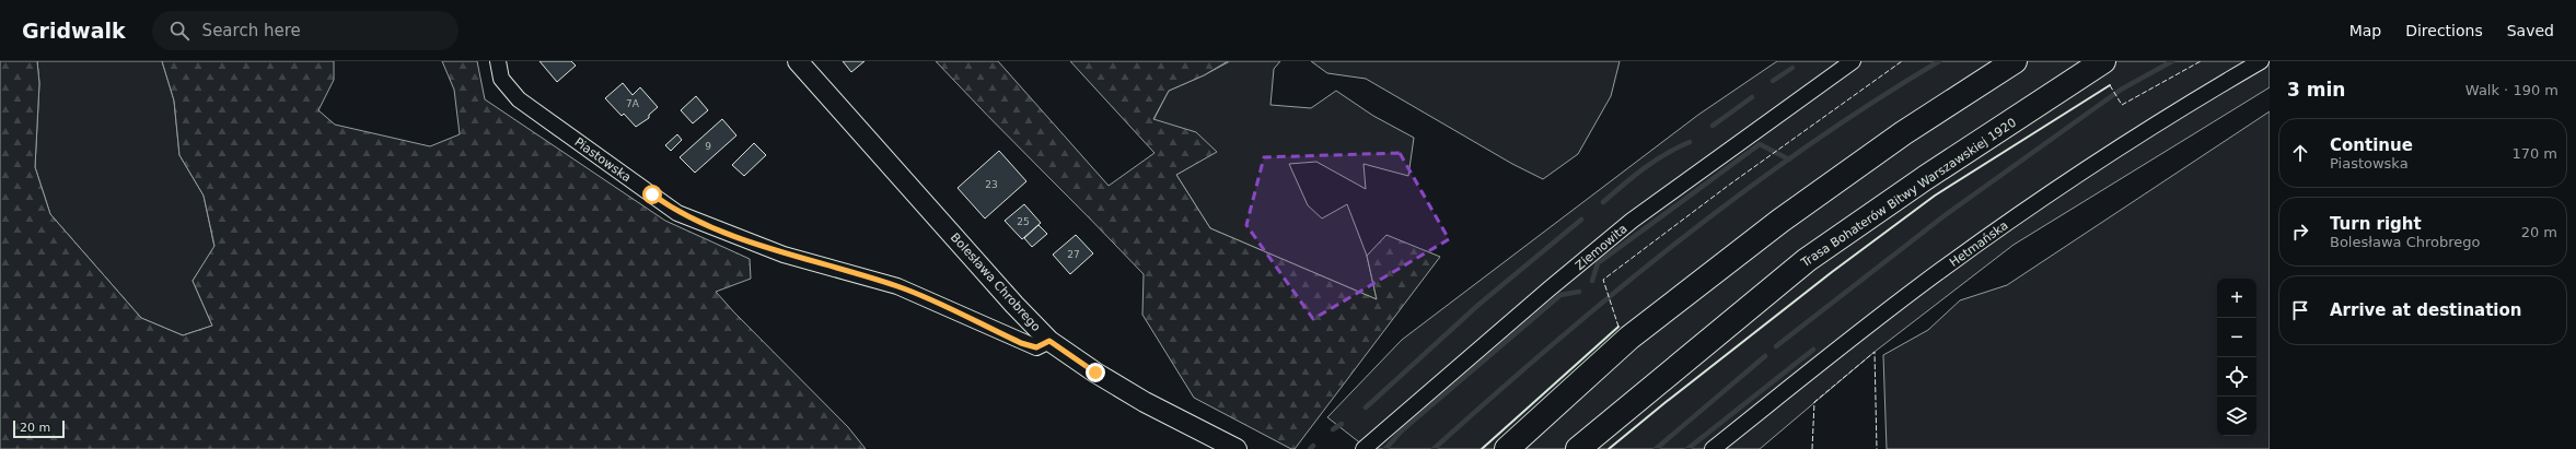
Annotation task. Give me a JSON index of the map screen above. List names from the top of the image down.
{
  "streets": {
    "highway": ["Trasa Bohaterów Bitwy Warszawskiej 1920"],
    "street": [
      "Piastowska",
      "Hetmańska",
      "Ziemowita",
      "Bolesława Chrobrego"
    ]
  },
  "crossings": [
    ["Piastowska", "Bolesława Chrobrego"]
  ],
  "house_numbers": [
    "7A",
    "9",
    "23",
    "25",
    "27"
  ],
  "scale_bar": "20 m",
  "page": {
    "header": "Gridwalk",
    "search": "Search here",
    "nav": ["Map", "Directions", "Saved"],
    "heading": ["3 min", "Walk · 190 m"],
    "list": [
      ["Continue", "Piastowska", "170 m"],
      ["Turn right", "Bolesława Chrobrego", "20 m"],
      "Arrive at destination"
    ],
    "map_buttons": ["+", "−"],
    "scale": "20 m"
  }
}
